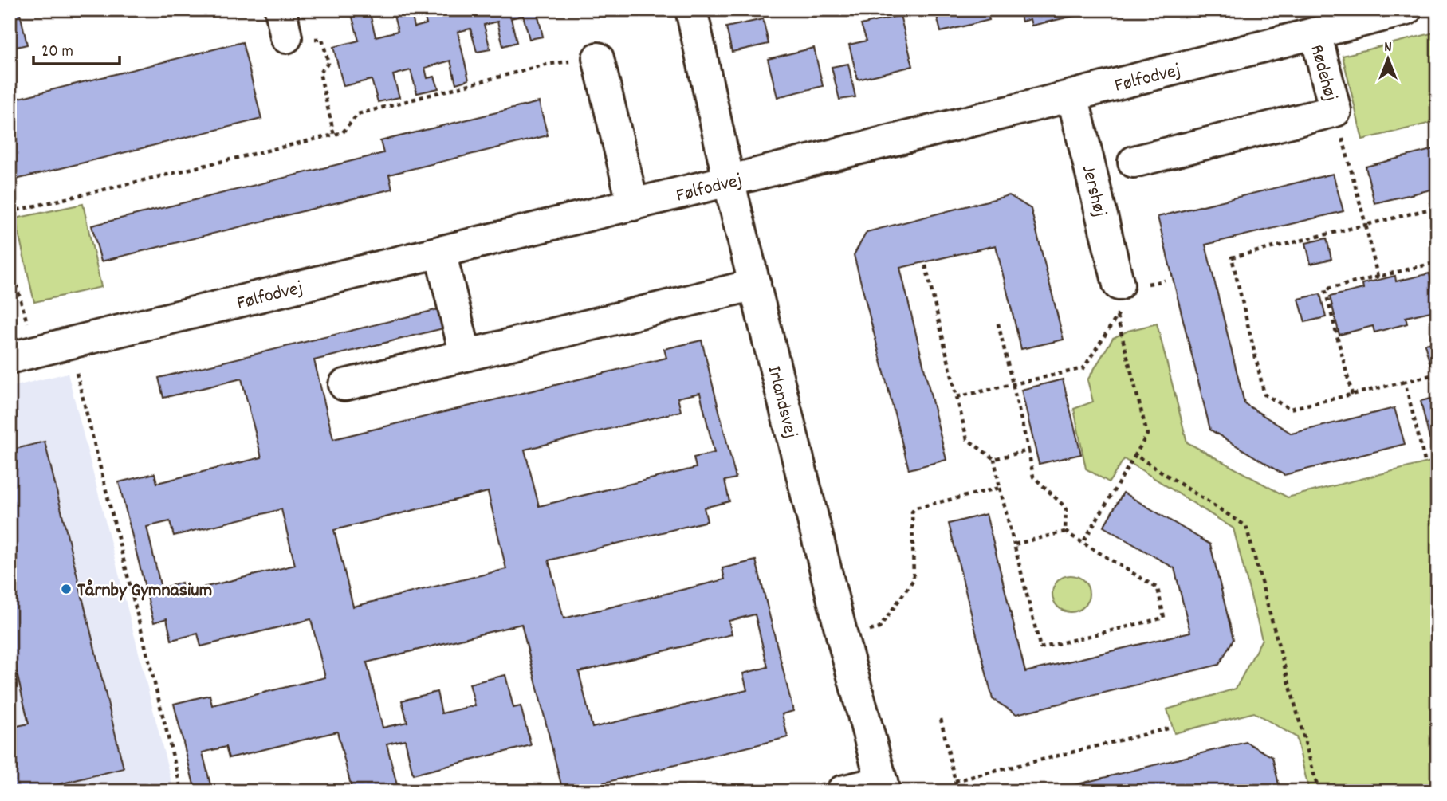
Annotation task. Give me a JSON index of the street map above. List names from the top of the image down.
{
  "streets": {
    "street": [
      "Rødehøj",
      "Følfodvej",
      "Jershøj",
      "Irlandsvej"
    ]
  },
  "crossings": [
    ["Rødehøj", "Følfodvej"],
    ["Følfodvej", "Jershøj"],
    ["Følfodvej", "Irlandsvej"]
  ],
  "places": ["Tårnby Gymnasium"],
  "scale_bar": "20 m",
  "north": "top"
}
